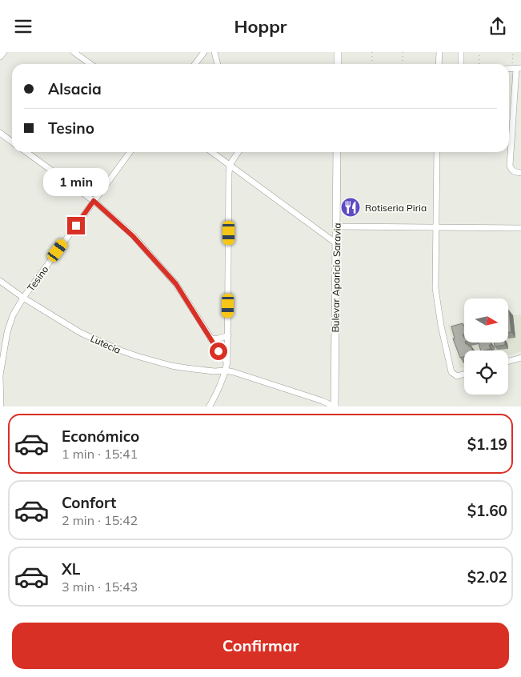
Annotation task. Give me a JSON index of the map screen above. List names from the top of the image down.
{
  "streets": {
    "street": ["Bulevar Aparicio Saravia", "Tesino", "Lutecia"]
  },
  "crossings": [
    ["Bulevar Aparicio Saravia", "Lutecia"],
    ["Tesino", "Lutecia"]
  ],
  "places": {
    "restaurant": ["Rotiseria Piria"]
  },
  "north": "right",
  "page": {
    "header": "Hoppr",
    "banner": ["Alsacia", "Tesino"],
    "bubble": "1 min",
    "list": [
      {
        "name": "Económico",
        "note": "1 min · 15:41",
        "value": "$1.19"
      },
      {
        "name": "Confort",
        "note": "2 min · 15:42",
        "value": "$1.60"
      },
      {
        "name": "XL",
        "note": "3 min · 15:43",
        "value": "$2.02"
      }
    ],
    "buttons": "Confirmar"
  }
}
